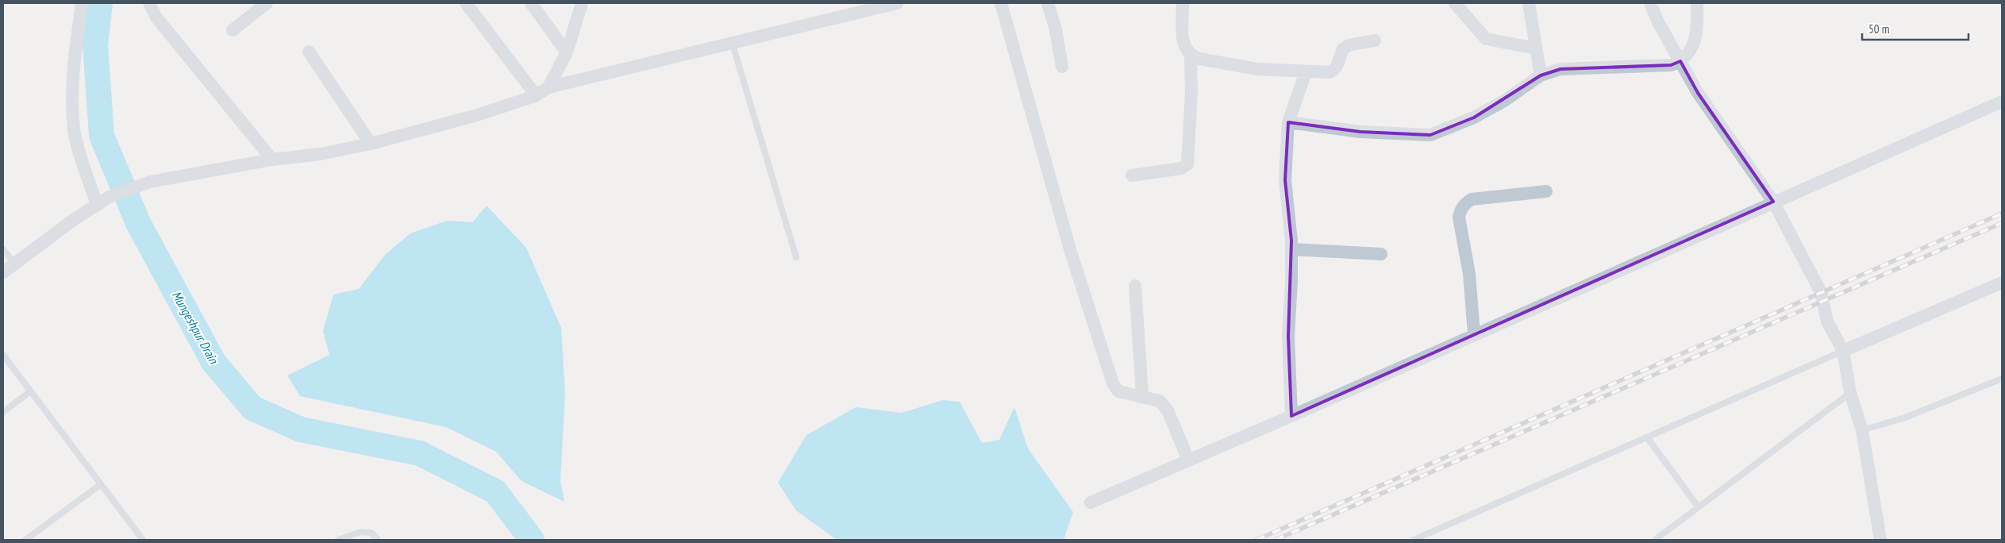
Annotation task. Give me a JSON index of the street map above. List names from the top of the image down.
{
  "water": ["Mungeshpur Drain"],
  "scale_bar": "50 m"
}
